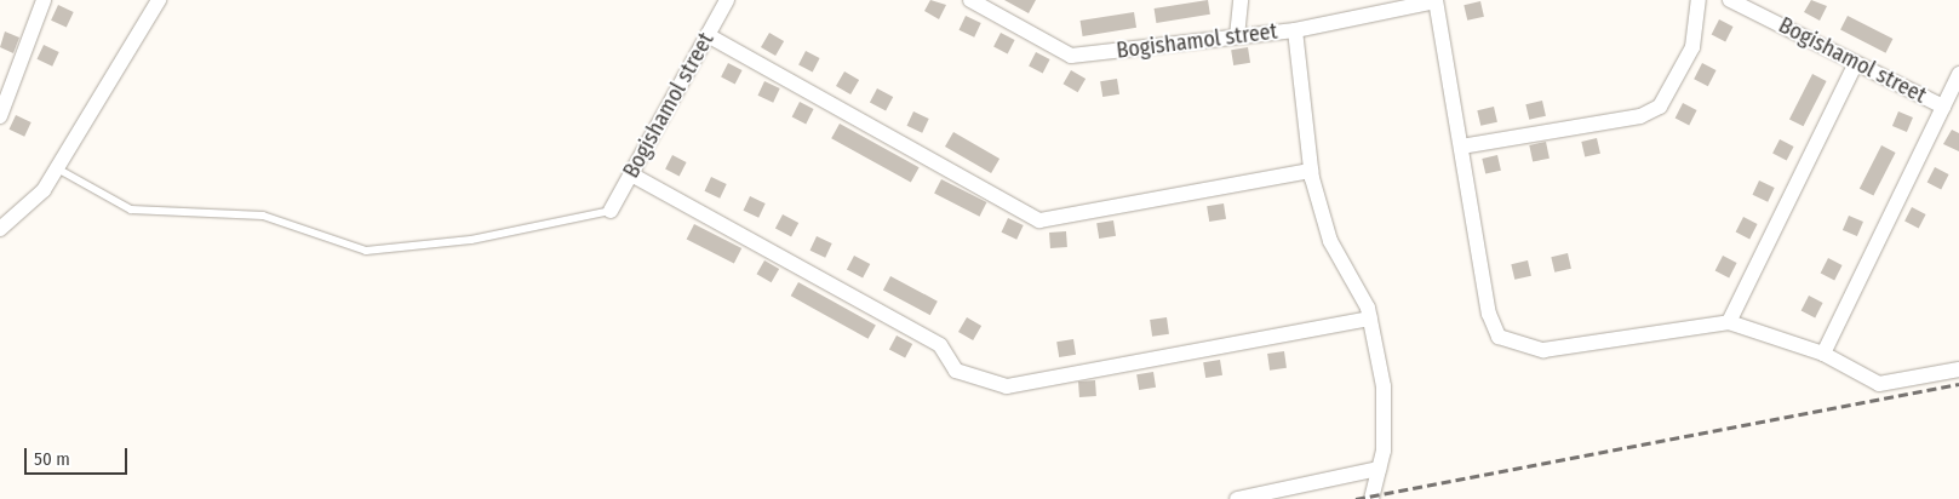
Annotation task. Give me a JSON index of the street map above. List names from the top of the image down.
{
  "streets": {
    "street": ["Bogishamol street"]
  },
  "scale_bar": "50 m"
}
